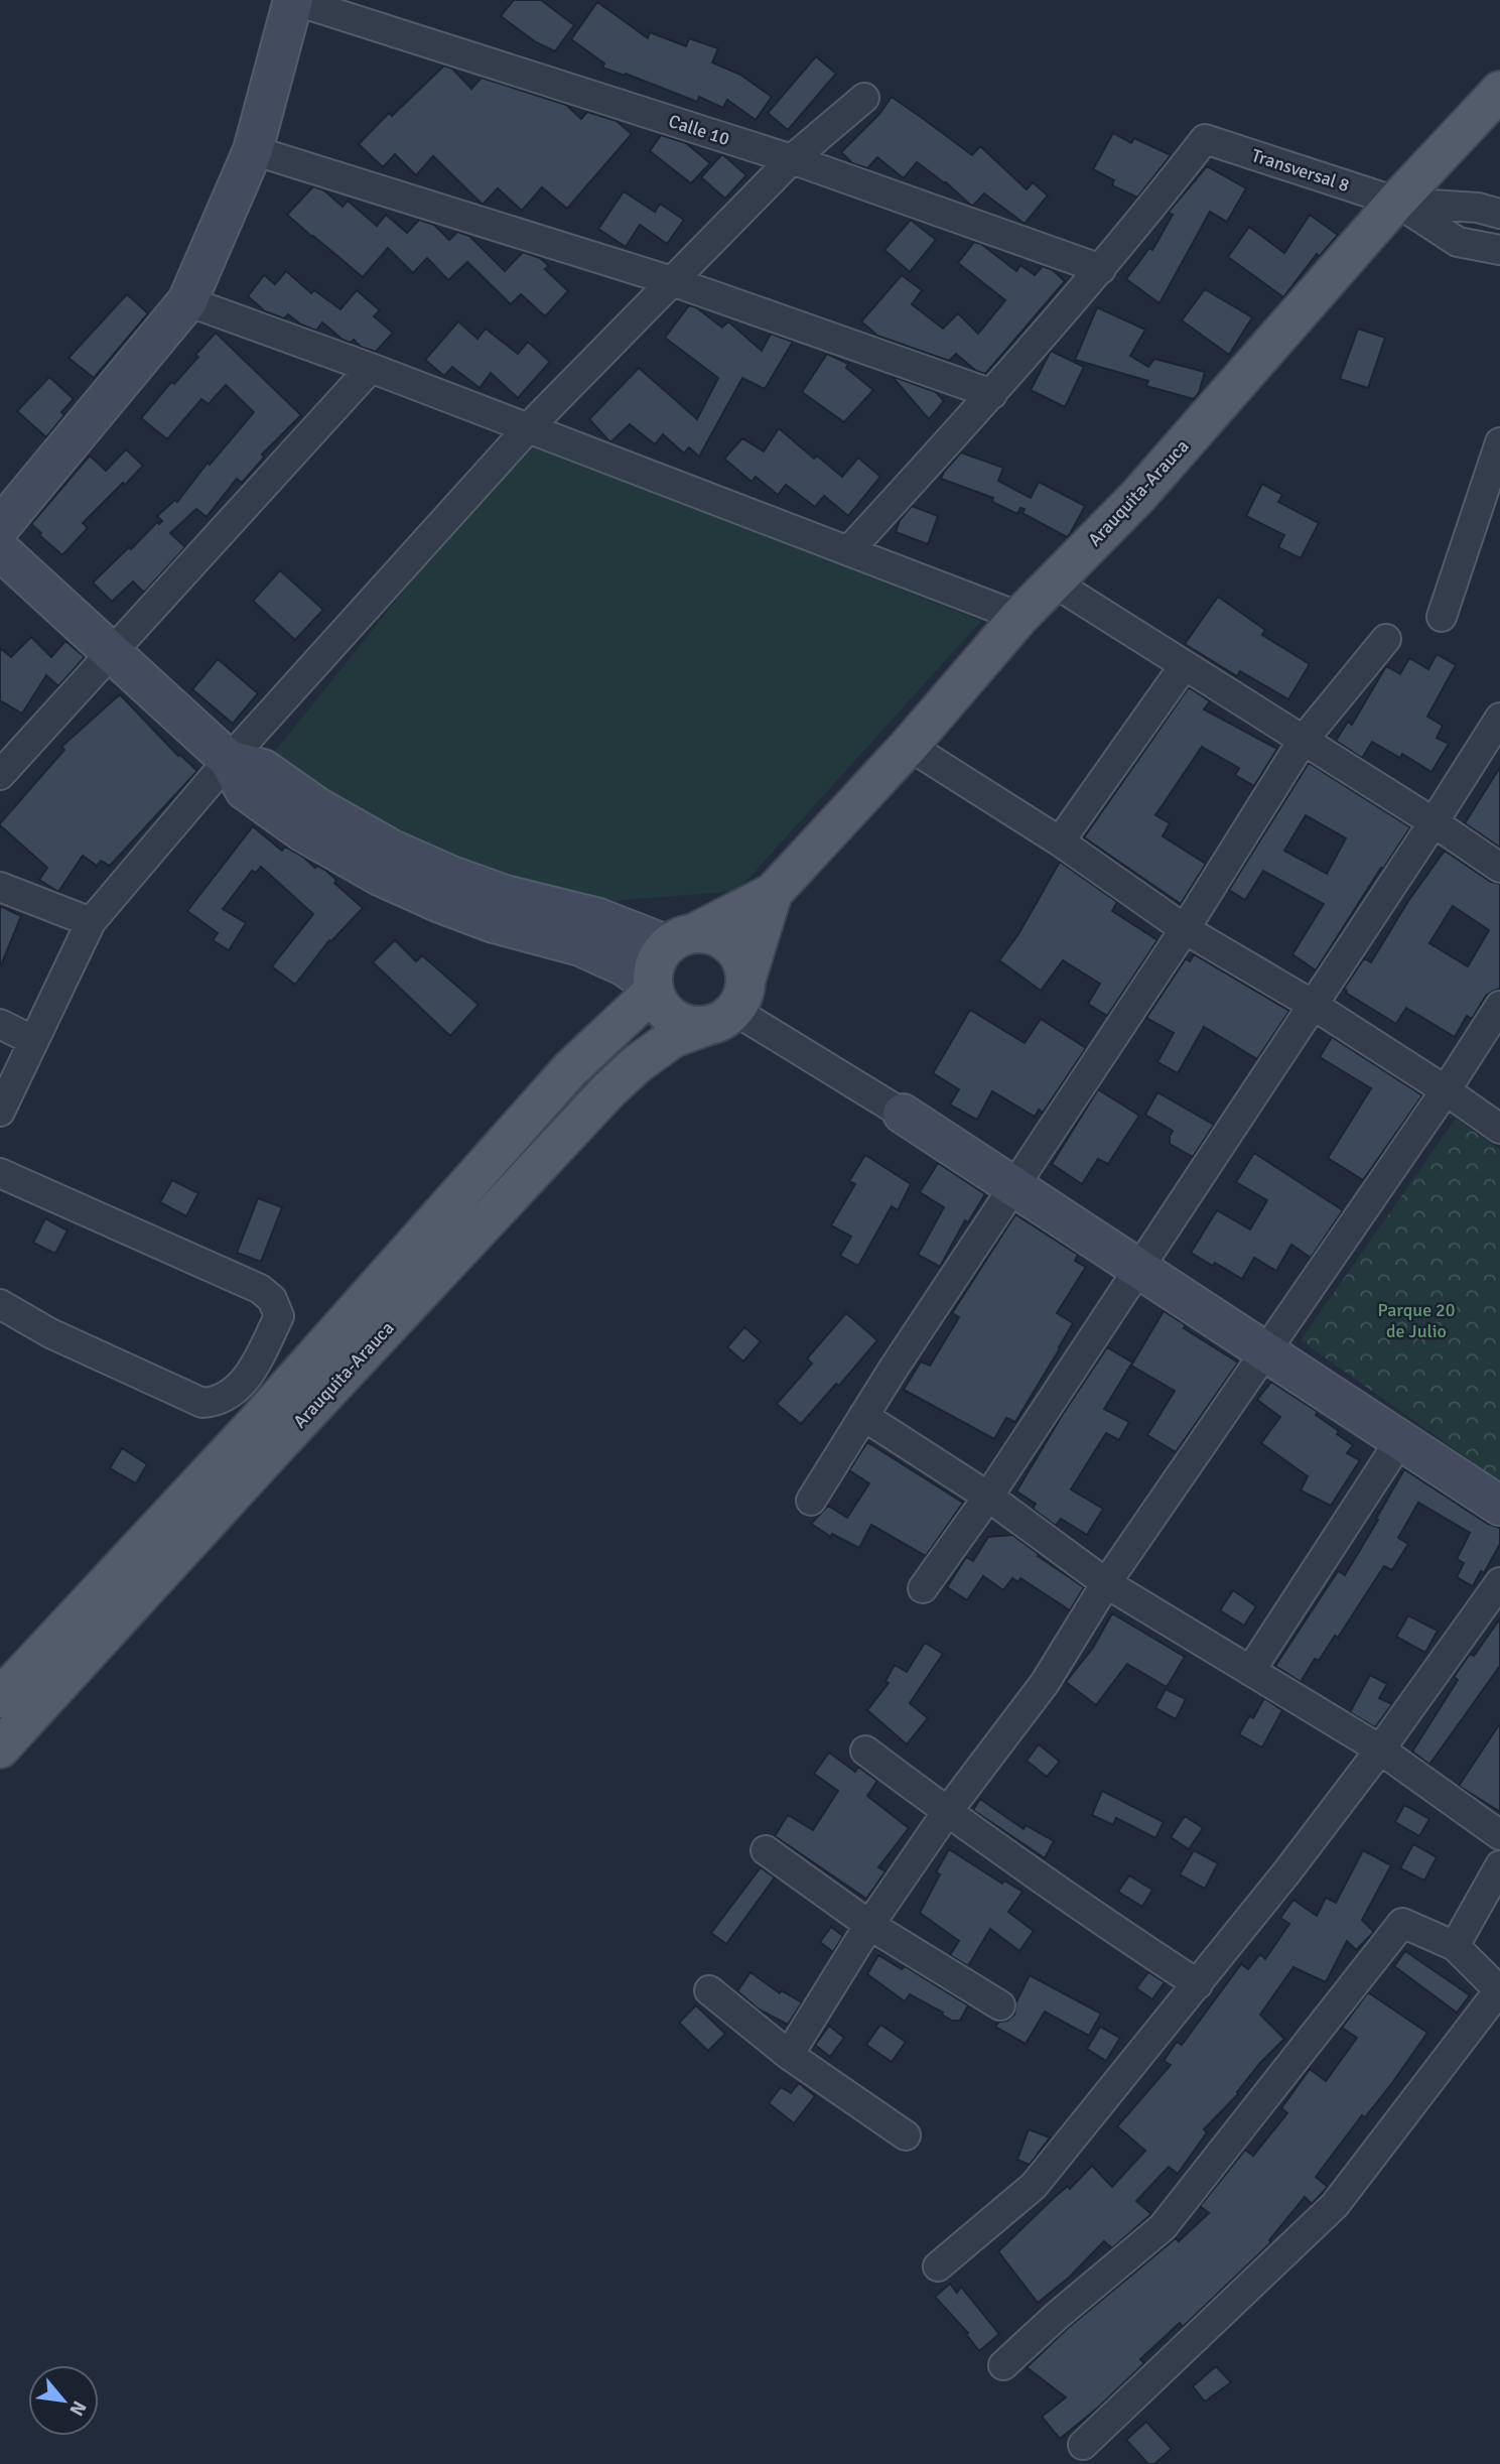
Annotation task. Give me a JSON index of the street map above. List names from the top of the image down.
{
  "streets": {
    "main road": ["Arauquita-Arauca"],
    "street": ["Calle 10", "Transversal 8"]
  },
  "crossings": [
    ["Calle 10", "Transversal 8"],
    ["Transversal 8", "Arauquita-Arauca"]
  ],
  "parks": ["Parque 20 de Julio"],
  "north": "bottom right"
}
